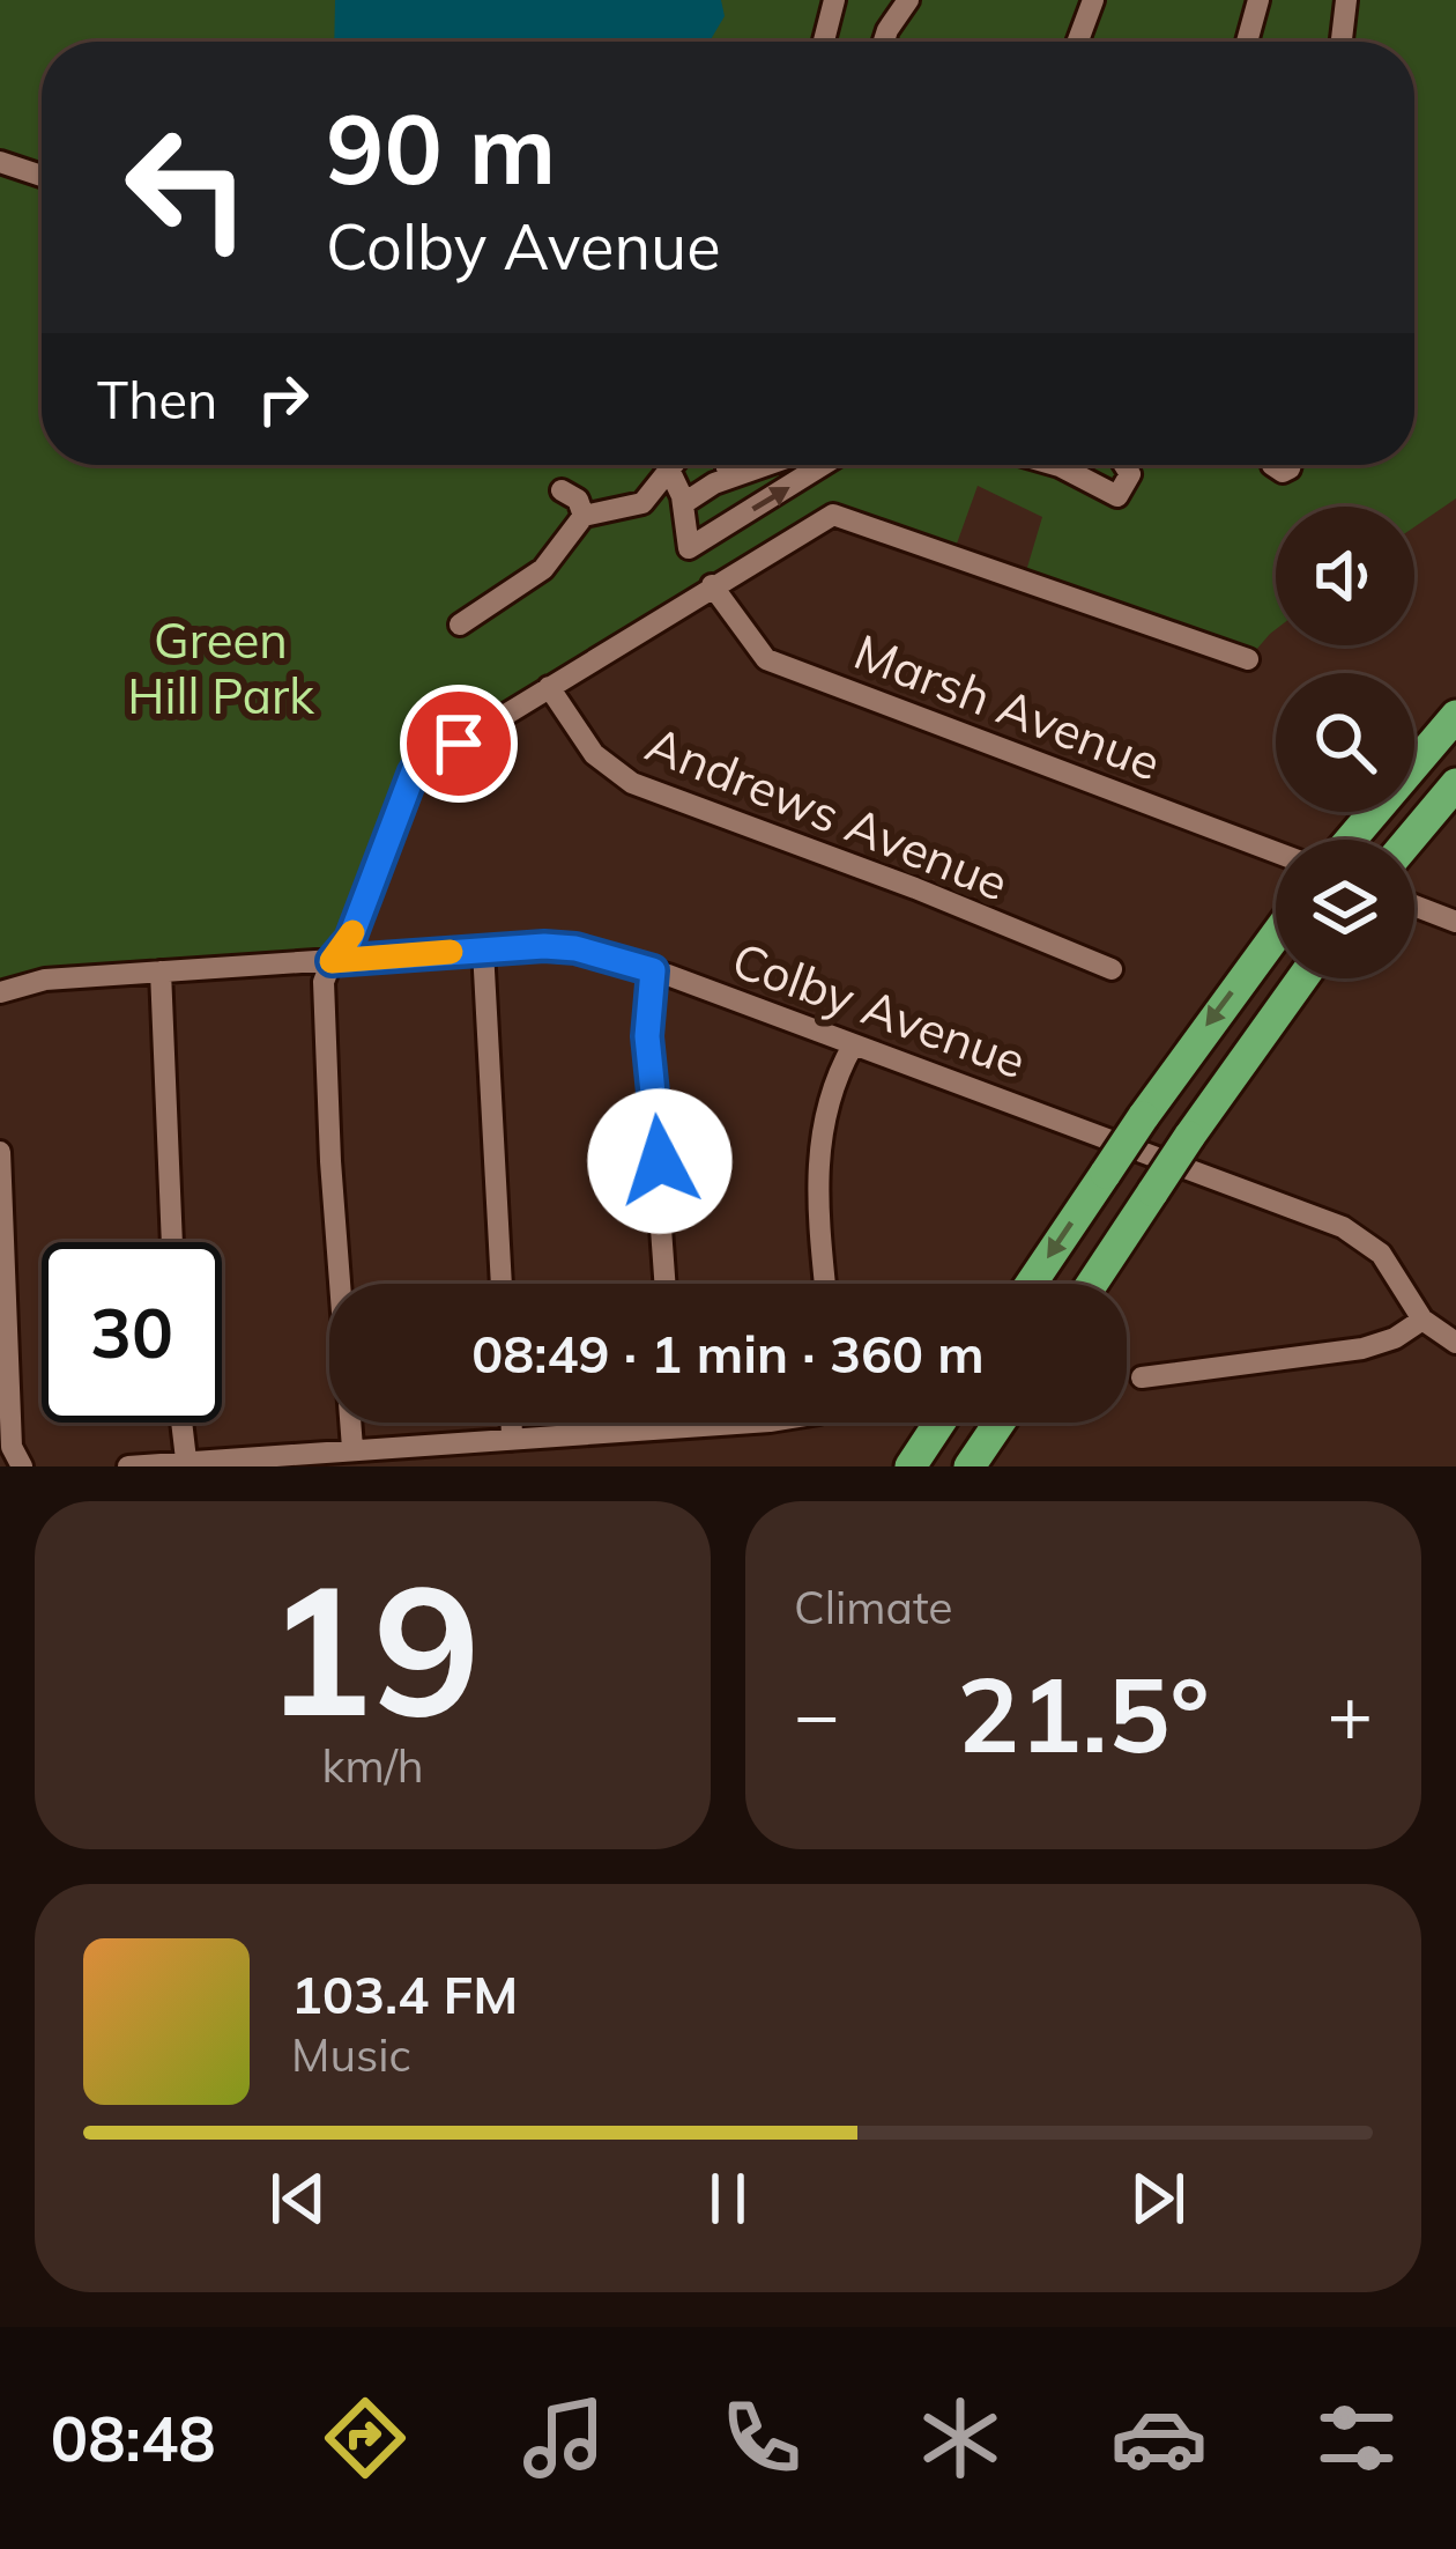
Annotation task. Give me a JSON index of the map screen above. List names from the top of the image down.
{
  "streets": {
    "street": ["Marsh Avenue", "Andrews Avenue", "Colby Avenue"]
  },
  "parks": ["Green Hill Park"],
  "page": {
    "turn": ["90 m", "Colby Avenue"],
    "then": "Then",
    "limit": "30",
    "trip": "08:49 · 1 min · 360 m",
    "tile": [
      ["19", "km/h"],
      "Climate"
    ],
    "heat": ["−", "21.5°", "+"],
    "song": ["103.4 FM", "Music"],
    "tabs": "08:48"
  }
}
